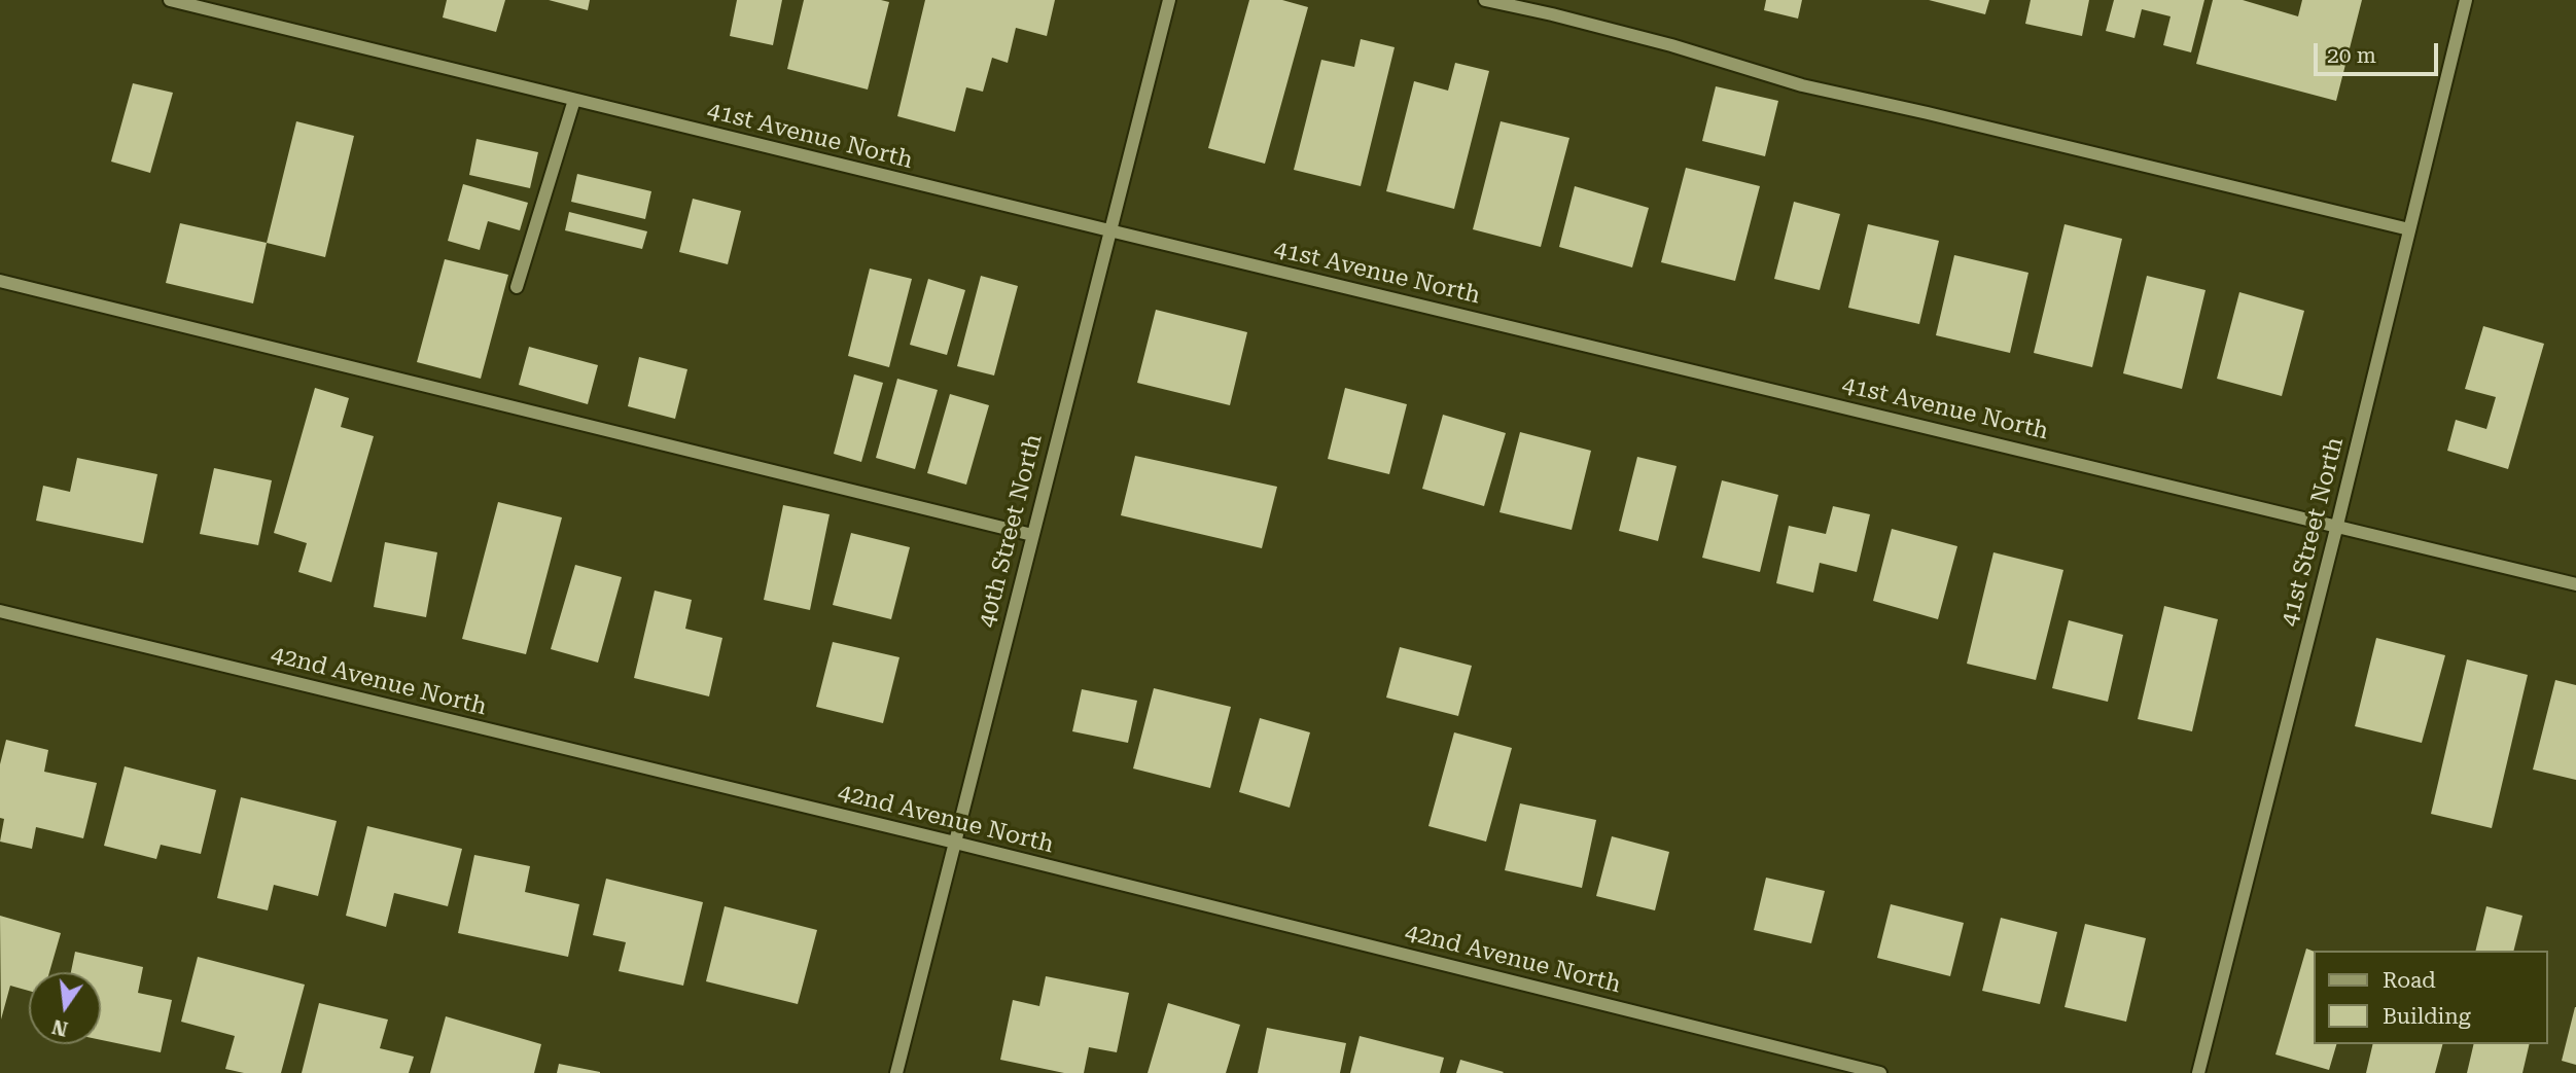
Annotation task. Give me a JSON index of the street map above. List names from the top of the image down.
{
  "streets": {
    "street": [
      "41st Avenue North",
      "40th Street North",
      "41st Street North",
      "42nd Avenue North"
    ]
  },
  "crossings": [
    ["41st Avenue North", "40th Street North"],
    ["41st Avenue North", "41st Street North"],
    ["40th Street North", "42nd Avenue North"]
  ],
  "legend": ["Road", "Building"],
  "scale_bar": "20 m",
  "north": "bottom"
}
